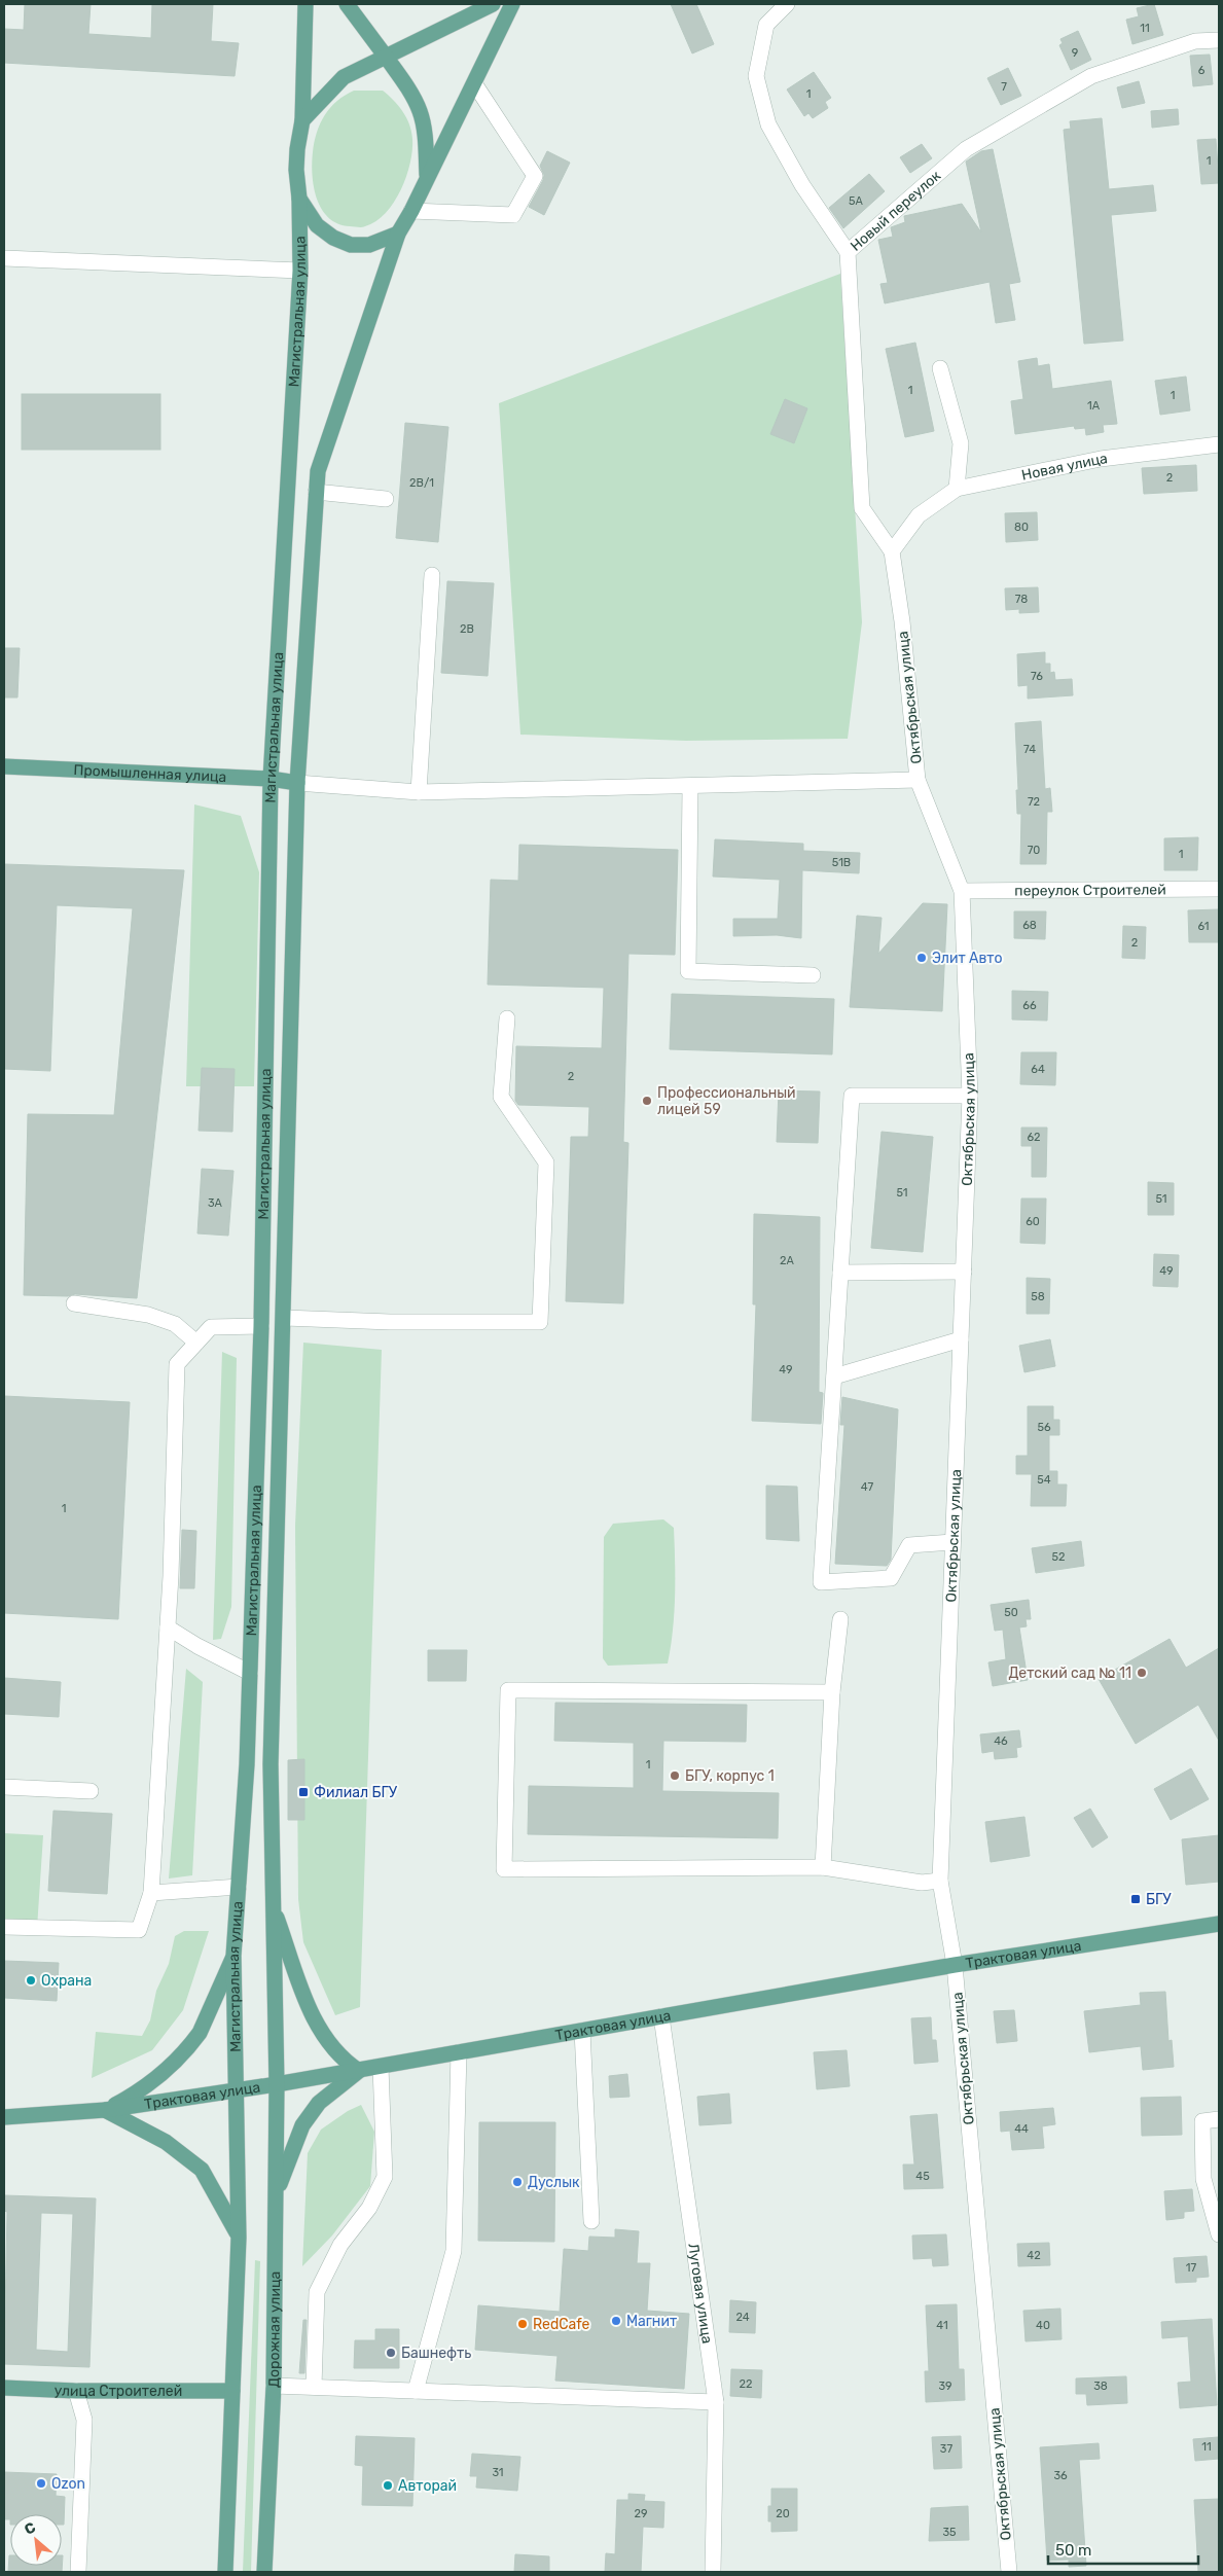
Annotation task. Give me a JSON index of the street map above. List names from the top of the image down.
{
  "streets": {
    "main road": [
      "Магистральная улица",
      "Промышленная улица",
      "Трактовая улица",
      "Дорожная улица",
      "улица Строителей"
    ],
    "street": [
      "Новый переулок",
      "Новая улица",
      "Октябрьская улица",
      "переулок Строителей",
      "Луговая улица"
    ]
  },
  "crossings": [
    ["Новый переулок", "Новая улица"],
    ["Новый переулок", "Октябрьская улица"],
    ["Магистральная улица", "Промышленная улица"],
    ["Магистральная улица", "Трактовая улица"],
    ["Магистральная улица", "Дорожная улица"],
    ["Новая улица", "Октябрьская улица"],
    ["Октябрьская улица", "переулок Строителей"],
    ["Октябрьская улица", "Трактовая улица"],
    ["Трактовая улица", "Луговая улица"],
    ["Трактовая улица", "Дорожная улица"]
  ],
  "places": {
    "other": [
      "Элит Авто",
      "Профессиональный лицей 59",
      "Детский сад № 11",
      "БГУ, корпус 1",
      "Охрана",
      "Дуслык",
      "Магнит",
      "RedCafe",
      "Башнефть",
      "Ozon",
      "Авторай"
    ],
    "transit": ["Филиал БГУ", "БГУ"]
  },
  "house_numbers": [
    "11",
    "9",
    "6",
    "7",
    "1",
    "1",
    "5А",
    "1",
    "1",
    "1А",
    "2",
    "2В/1",
    "80",
    "78",
    "2В",
    "76",
    "74",
    "72",
    "70",
    "1",
    "51В",
    "68",
    "61",
    "2",
    "66",
    "64",
    "2",
    "62",
    "51",
    "51",
    "3А",
    "60",
    "2А",
    "49",
    "58",
    "49",
    "56",
    "54",
    "47",
    "1",
    "52",
    "50",
    "46",
    "1",
    "44",
    "45",
    "42",
    "17",
    "24",
    "41",
    "40",
    "22",
    "39",
    "38",
    "11",
    "37",
    "31",
    "36",
    "29",
    "20",
    "35"
  ],
  "scale_bar": "50 m",
  "north": "top left"
}
